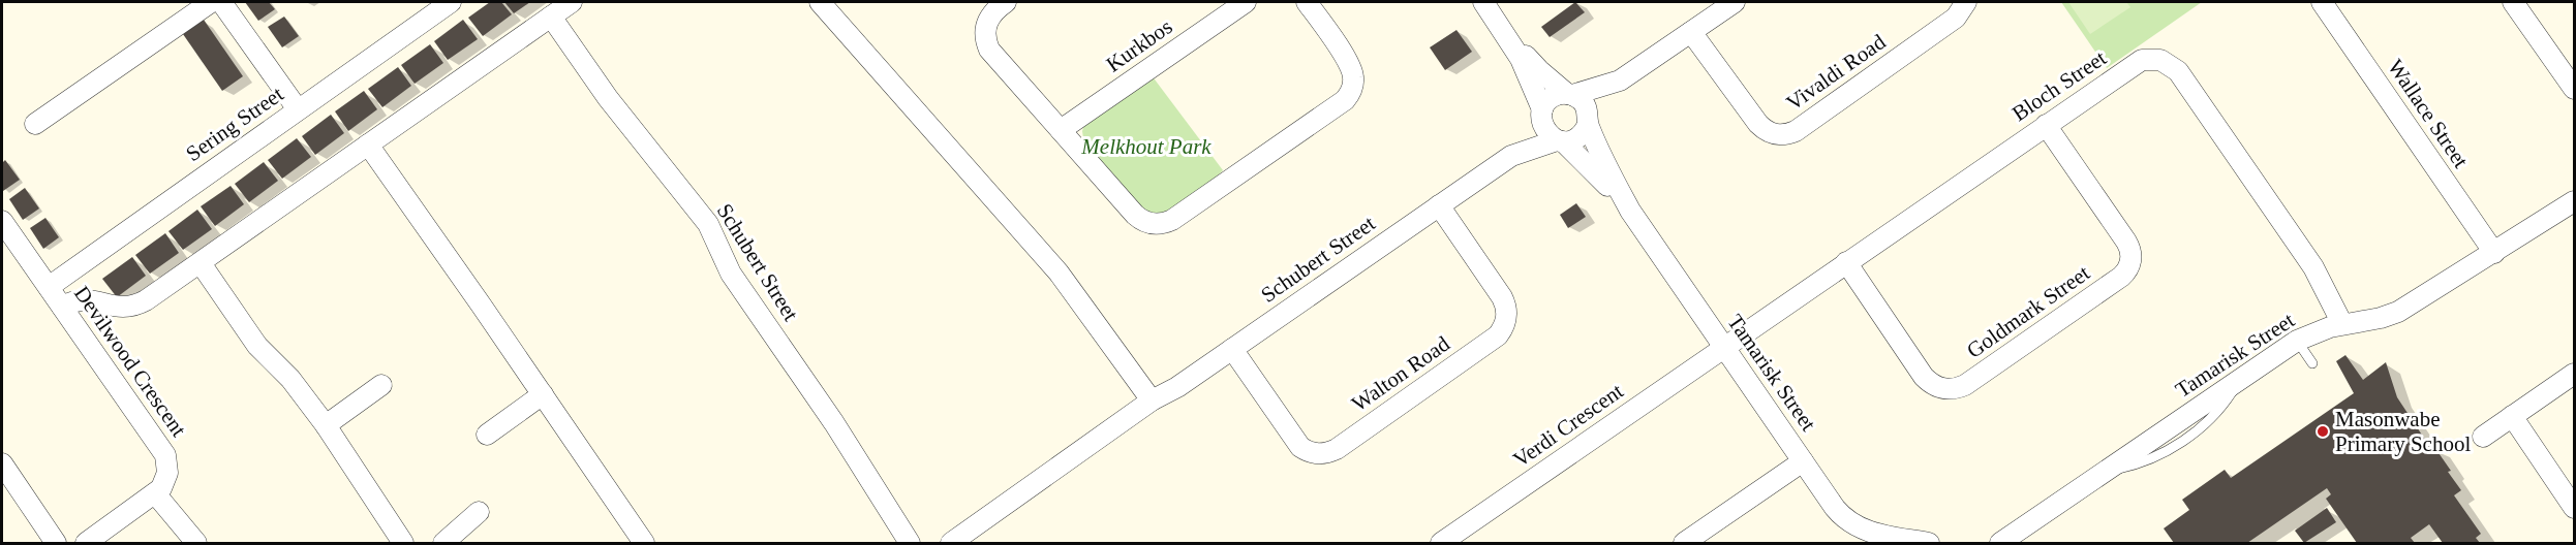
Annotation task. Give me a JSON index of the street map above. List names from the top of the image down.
{
  "streets": {
    "street": [
      "Kurkbos",
      "Vivaldi Road",
      "Bloch Street",
      "Wallace Street",
      "Sering Street",
      "Schubert Street",
      "Goldmark Street",
      "Tamarisk Street",
      "Devilwood Crescent",
      "Walton Road",
      "Verdi Crescent"
    ]
  },
  "crossings": [
    ["Bloch Street", "Goldmark Street"],
    ["Bloch Street", "Tamarisk Street"],
    ["Bloch Street", "Verdi Crescent"],
    ["Wallace Street", "Tamarisk Street"],
    ["Sering Street", "Devilwood Crescent"],
    ["Schubert Street", "Tamarisk Street"],
    ["Schubert Street", "Walton Road"],
    ["Tamarisk Street", "Verdi Crescent"]
  ],
  "parks": ["Melkhout Park"],
  "places": ["Masonwabe Primary School"]
}
